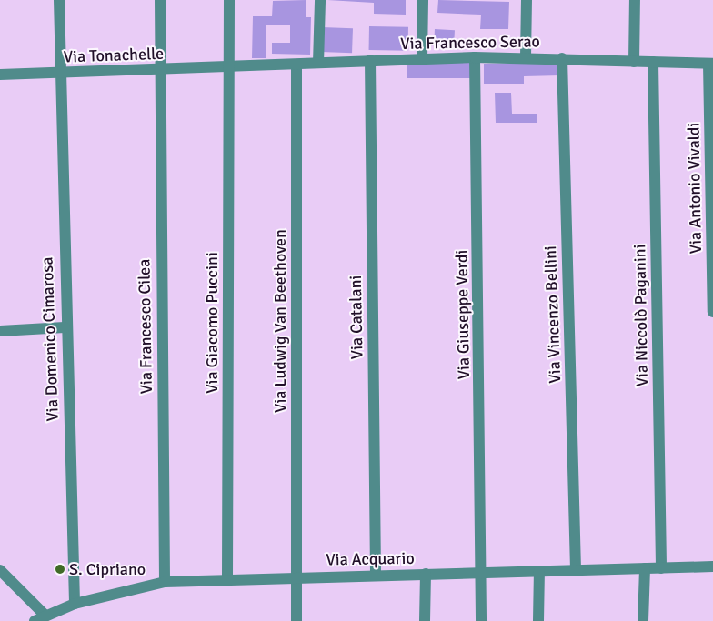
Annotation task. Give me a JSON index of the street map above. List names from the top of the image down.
{
  "streets": {
    "street": [
      "Via Francesco Serao",
      "Via Tonachelle",
      "Via Antonio Vivaldi",
      "Via Giuseppe Verdi",
      "Via Vincenzo Bellini",
      "Via Niccolò Paganini",
      "Via Catalani",
      "Via Ludwig Van Beethoven",
      "Via Giacomo Puccini",
      "Via Francesco Cilea",
      "Via Domenico Cimarosa",
      "Via Acquario"
    ]
  },
  "crossings": [
    ["Via Francesco Serao", "Via Tonachelle"],
    ["Via Francesco Serao", "Via Antonio Vivaldi"],
    ["Via Francesco Serao", "Via Giuseppe Verdi"],
    ["Via Francesco Serao", "Via Vincenzo Bellini"],
    ["Via Francesco Serao", "Via Niccolò Paganini"],
    ["Via Francesco Serao", "Via Catalani"],
    ["Via Francesco Serao", "Via Ludwig Van Beethoven"],
    ["Via Francesco Serao", "Via Giacomo Puccini"],
    ["Via Tonachelle", "Via Giacomo Puccini"],
    ["Via Tonachelle", "Via Francesco Cilea"],
    ["Via Tonachelle", "Via Domenico Cimarosa"],
    ["Via Giuseppe Verdi", "Via Acquario"],
    ["Via Vincenzo Bellini", "Via Acquario"],
    ["Via Niccolò Paganini", "Via Acquario"],
    ["Via Catalani", "Via Acquario"],
    ["Via Ludwig Van Beethoven", "Via Acquario"],
    ["Via Giacomo Puccini", "Via Acquario"],
    ["Via Francesco Cilea", "Via Acquario"],
    ["Via Domenico Cimarosa", "Via Acquario"]
  ],
  "places": ["S. Cipriano"]
}
